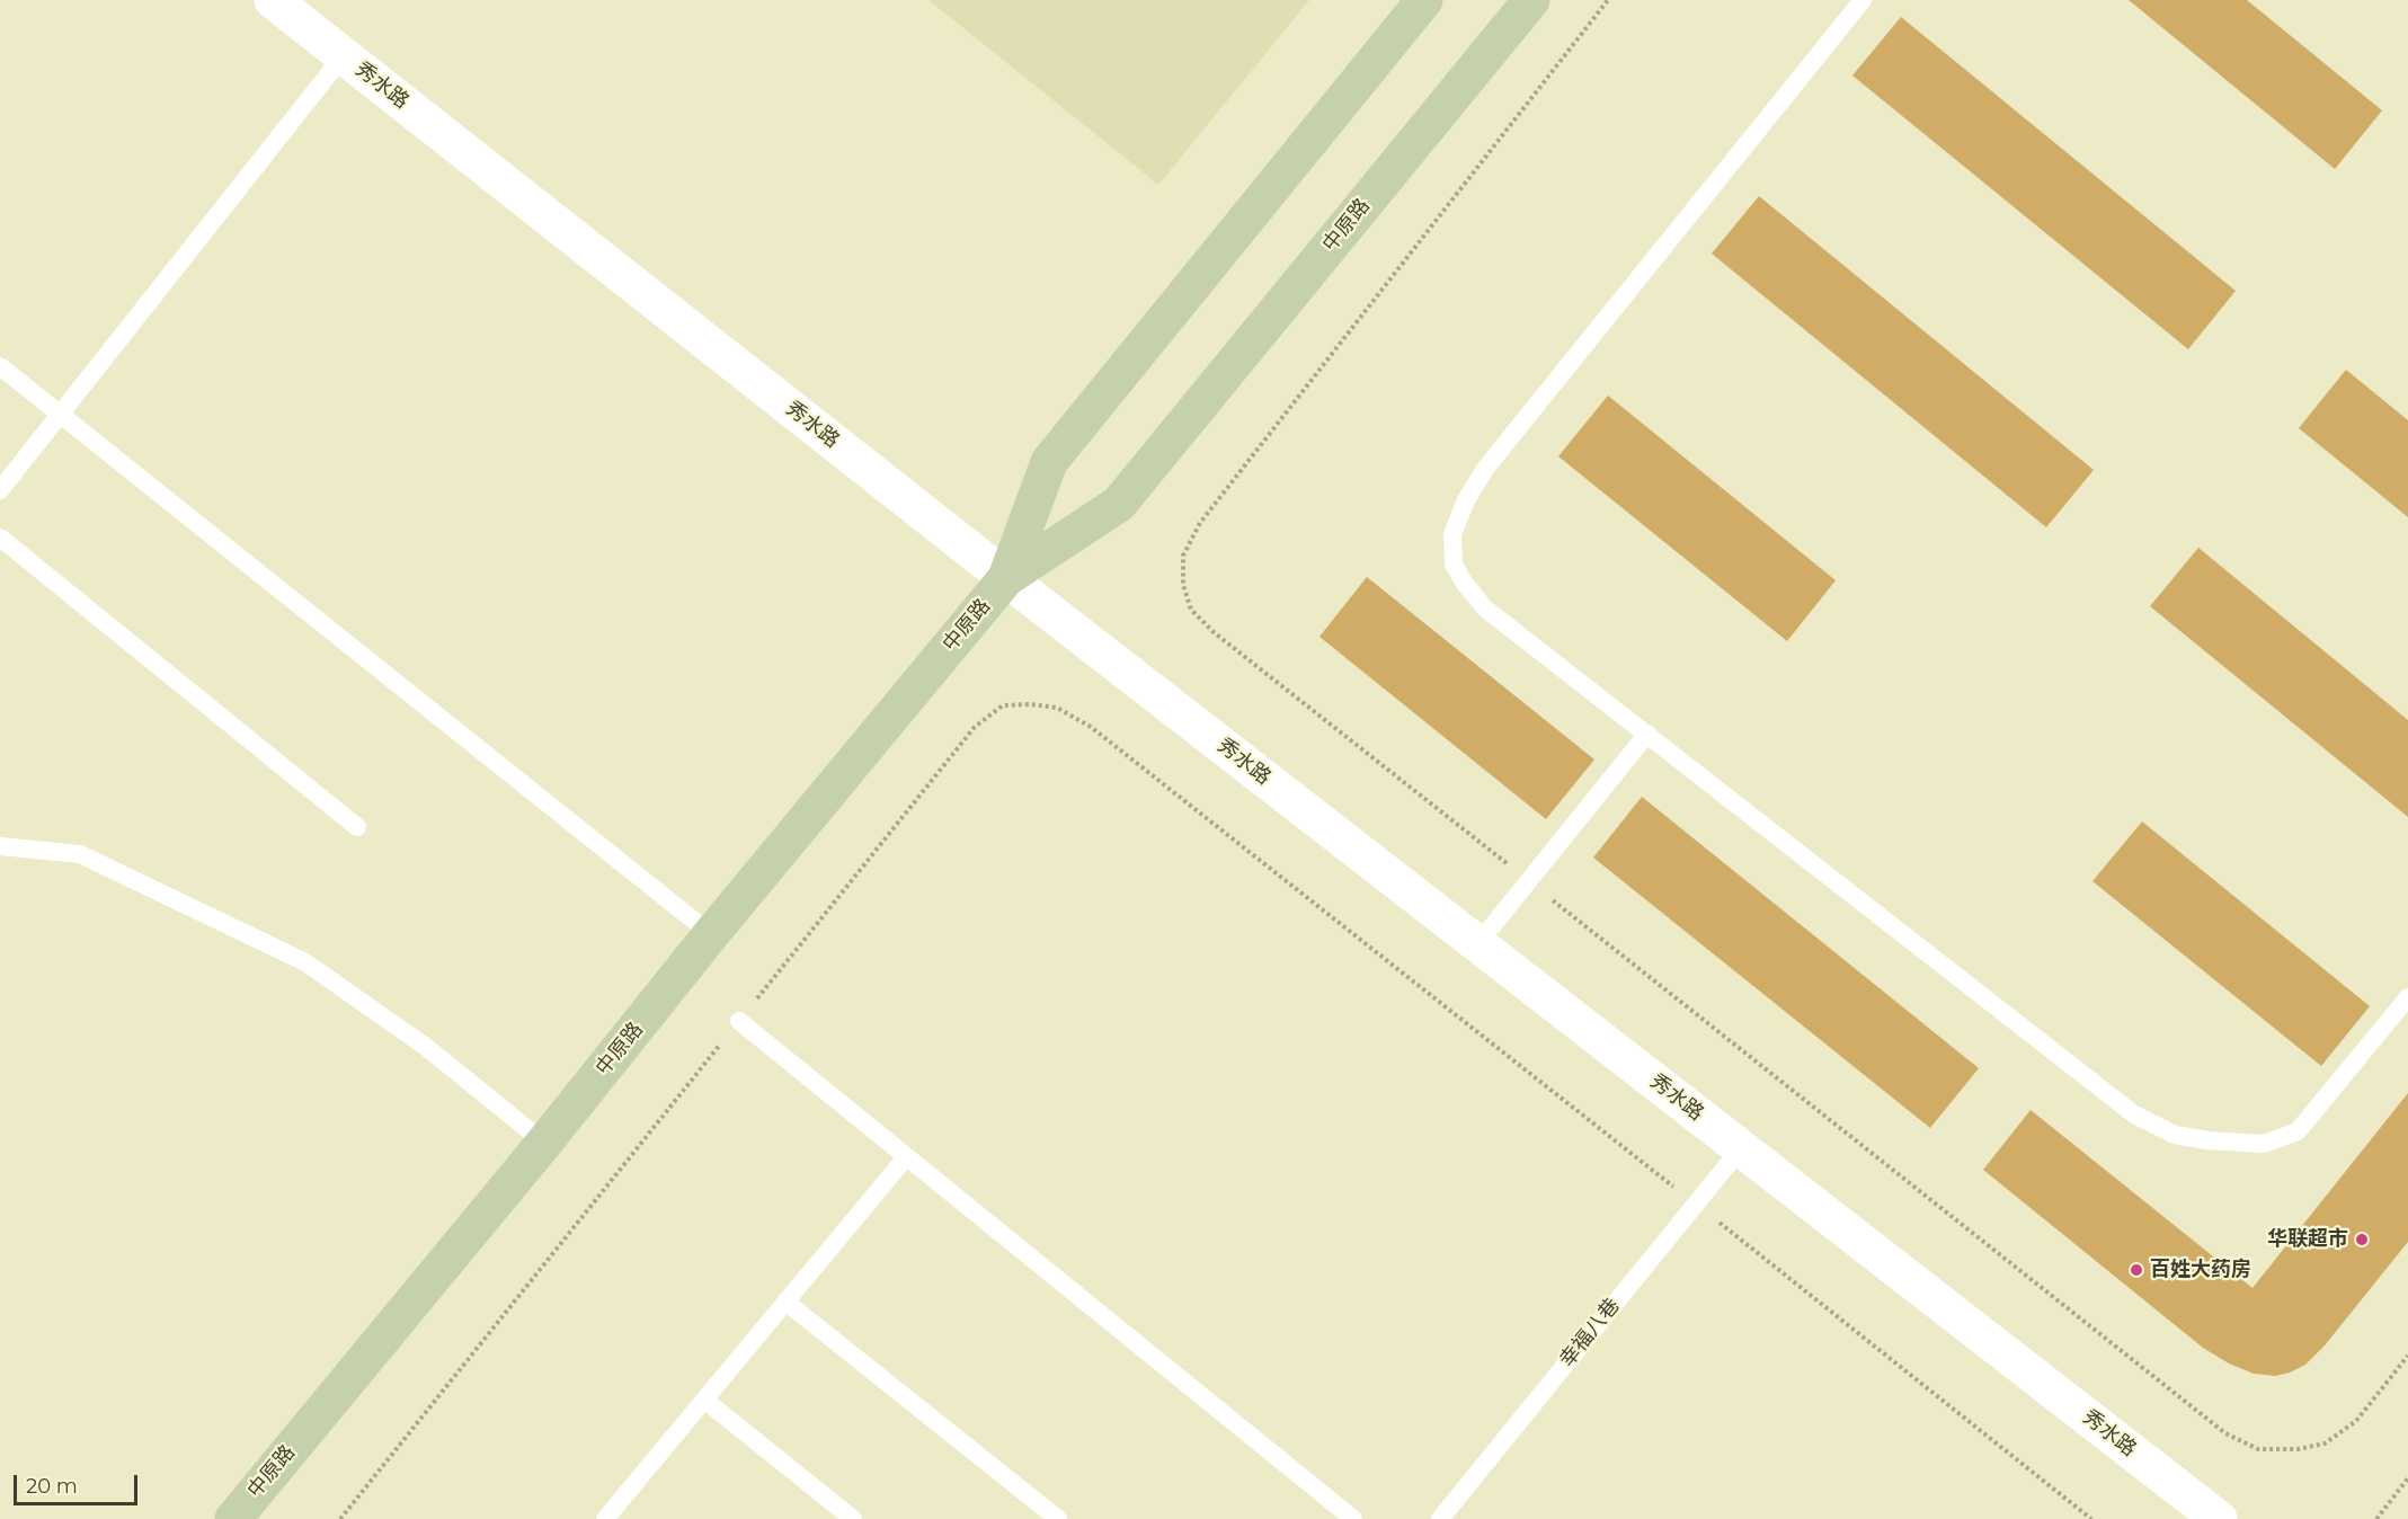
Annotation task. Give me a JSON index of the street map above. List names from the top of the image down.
{
  "streets": {
    "main road": ["中原路"],
    "street": ["秀水路"],
    "lane": ["幸福八巷"]
  },
  "crossings": [
    ["秀水路", "中原路"],
    ["秀水路", "幸福八巷"]
  ],
  "places": ["华联超市", "百姓大药房"],
  "scale_bar": "20 m"
}
